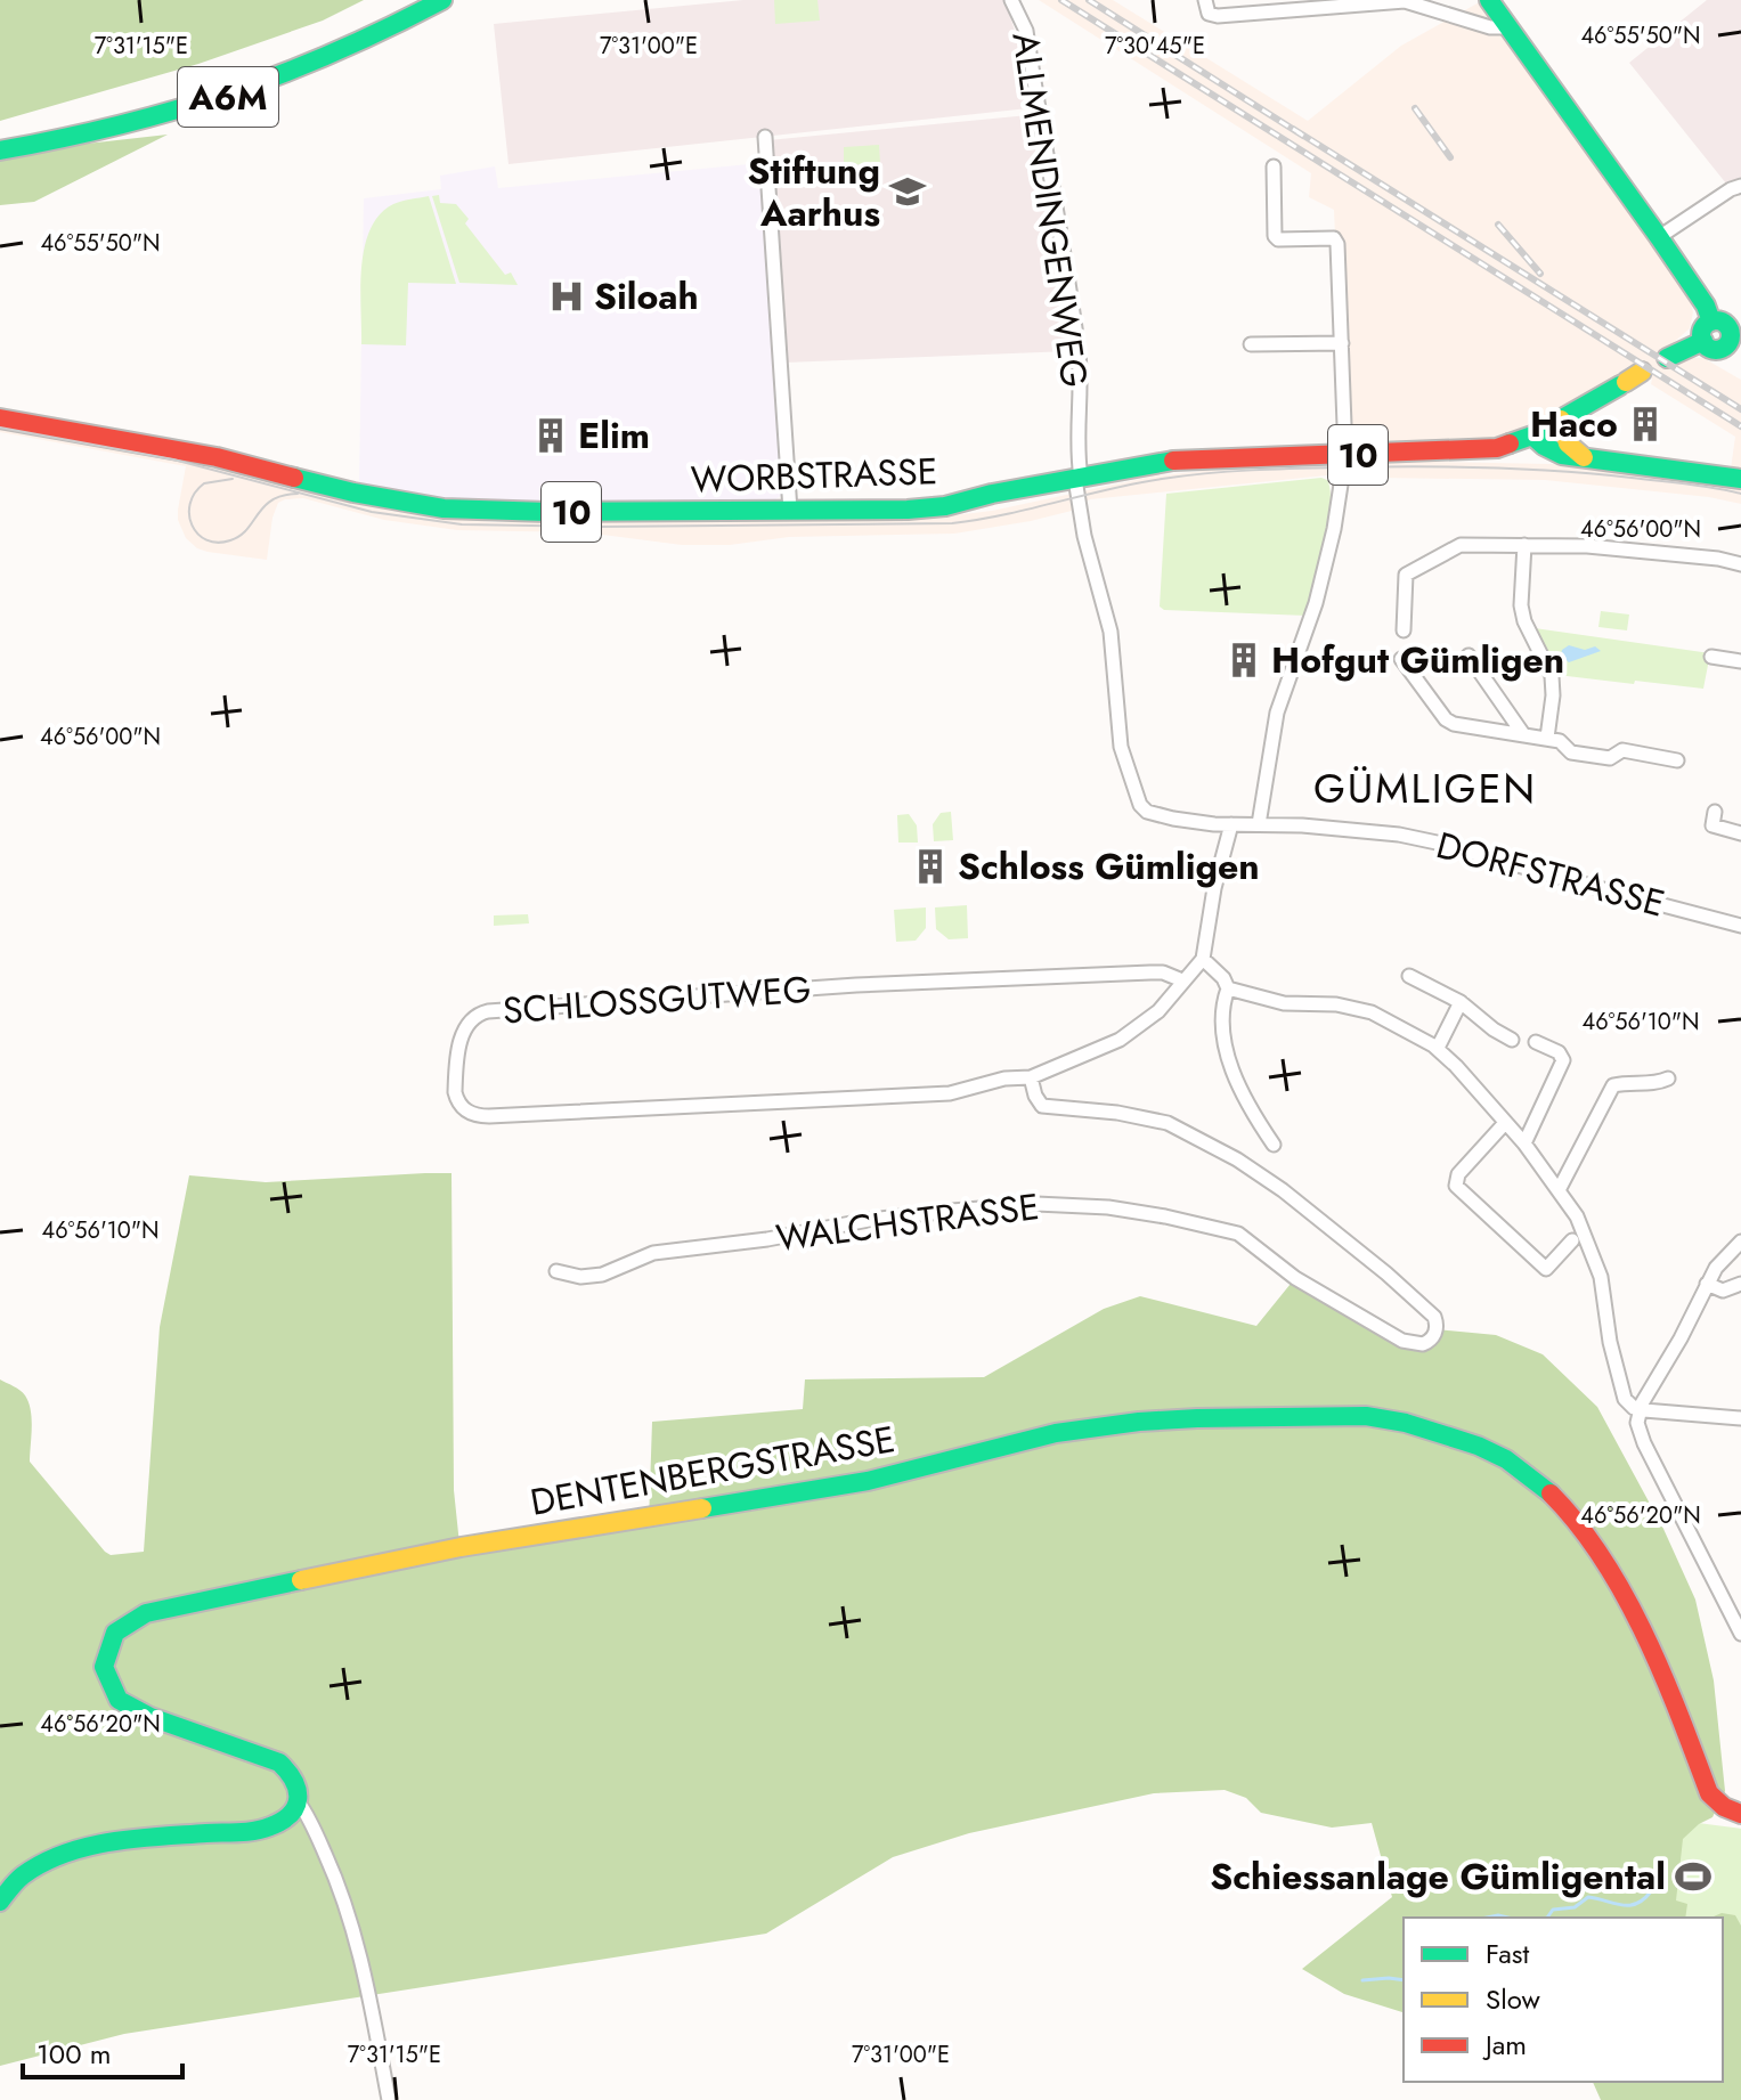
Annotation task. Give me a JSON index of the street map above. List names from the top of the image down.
{
  "streets": {
    "main road": [
      "A6M",
      "10",
      "WORBSTRASSE",
      "DENTENBERGSTRASSE"
    ],
    "street": [
      "ALLMENDINGENWEG",
      "DORFSTRASSE",
      "SCHLOSSGUTWEG",
      "WALCHSTRASSE"
    ]
  },
  "crossings": [
    ["ALLMENDINGENWEG", "WORBSTRASSE"],
    ["ALLMENDINGENWEG", "DORFSTRASSE"],
    ["SCHLOSSGUTWEG", "WALCHSTRASSE"]
  ],
  "districts": ["GÜMLIGEN"],
  "places": {
    "school or university": ["Stiftung Aarhus"],
    "hospital": ["Siloah"],
    "building": [
      "Haco",
      "Elim",
      "Hofgut Gümligen",
      "Schloss Gümligen"
    ],
    "sports": ["Schiessanlage Gümligental"]
  },
  "legend": ["Fast", "Slow", "Jam"],
  "scale_bar": "100 m",
  "coordinates": [
    "46°55'50\"N",
    "7°31'15\"E",
    "7°31'00\"E",
    "7°30'45\"E",
    "46°56'00\"N",
    "46°56'10\"N",
    "46°56'20\"N"
  ]
}
